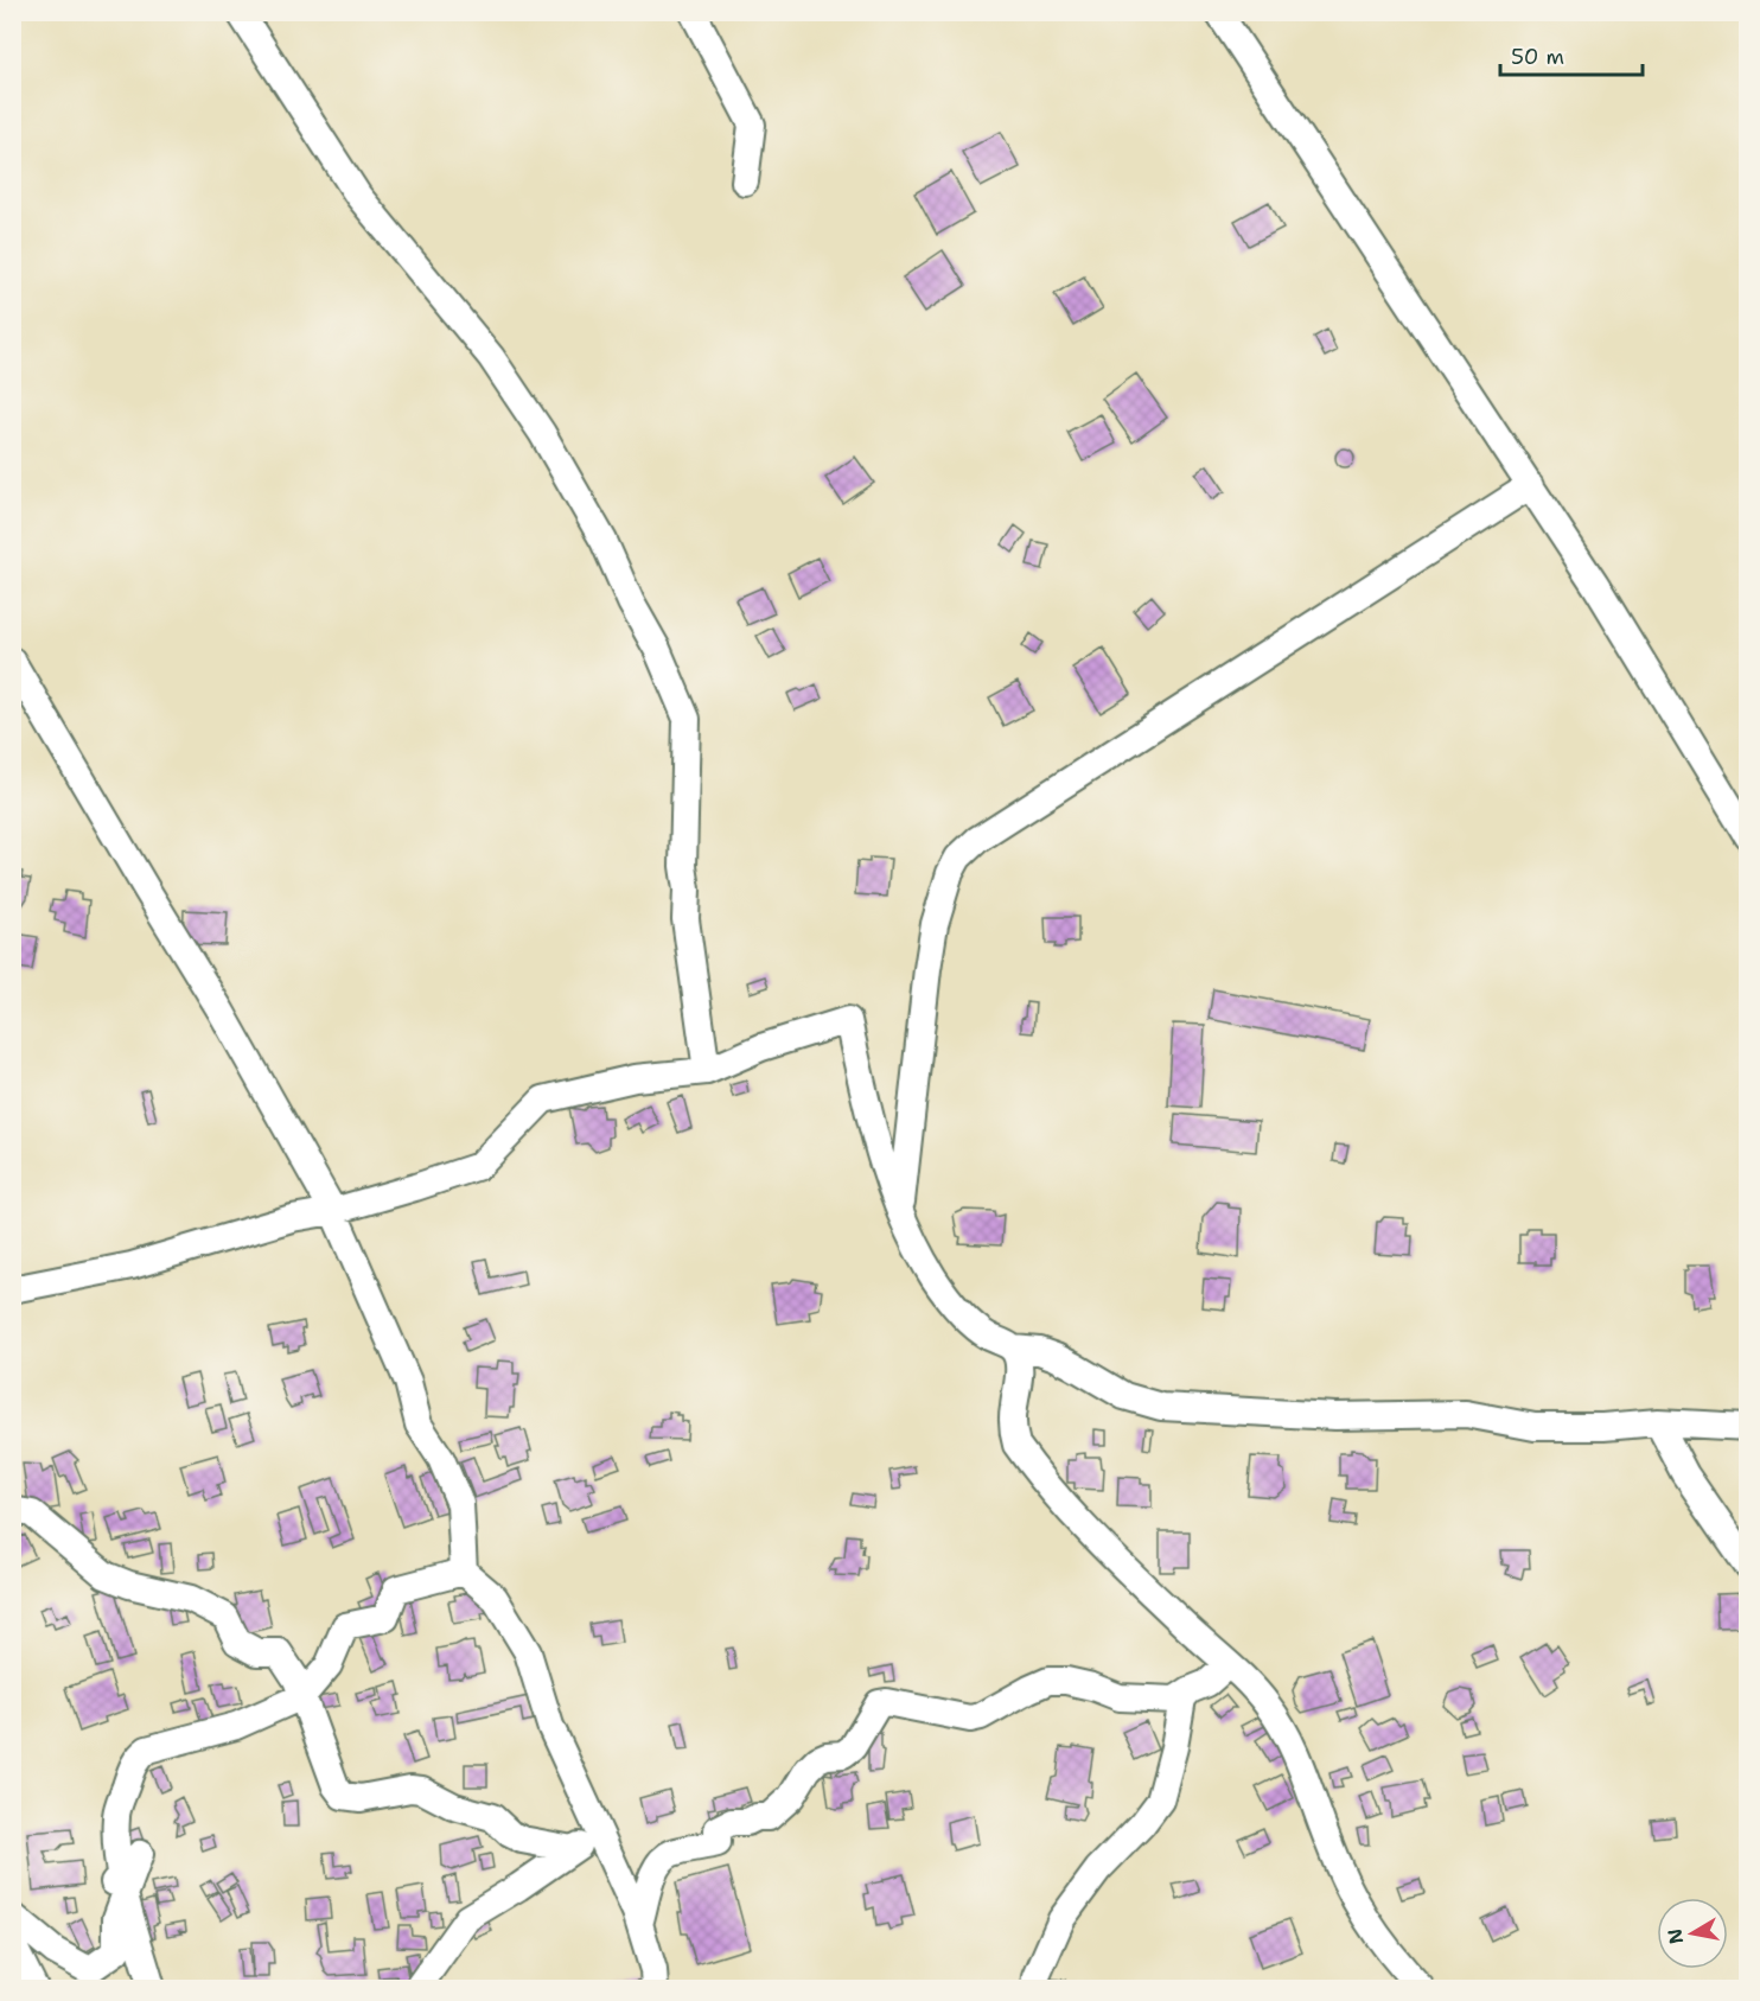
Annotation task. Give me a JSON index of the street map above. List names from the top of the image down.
{
  "scale_bar": "50 m",
  "north": "left"
}
